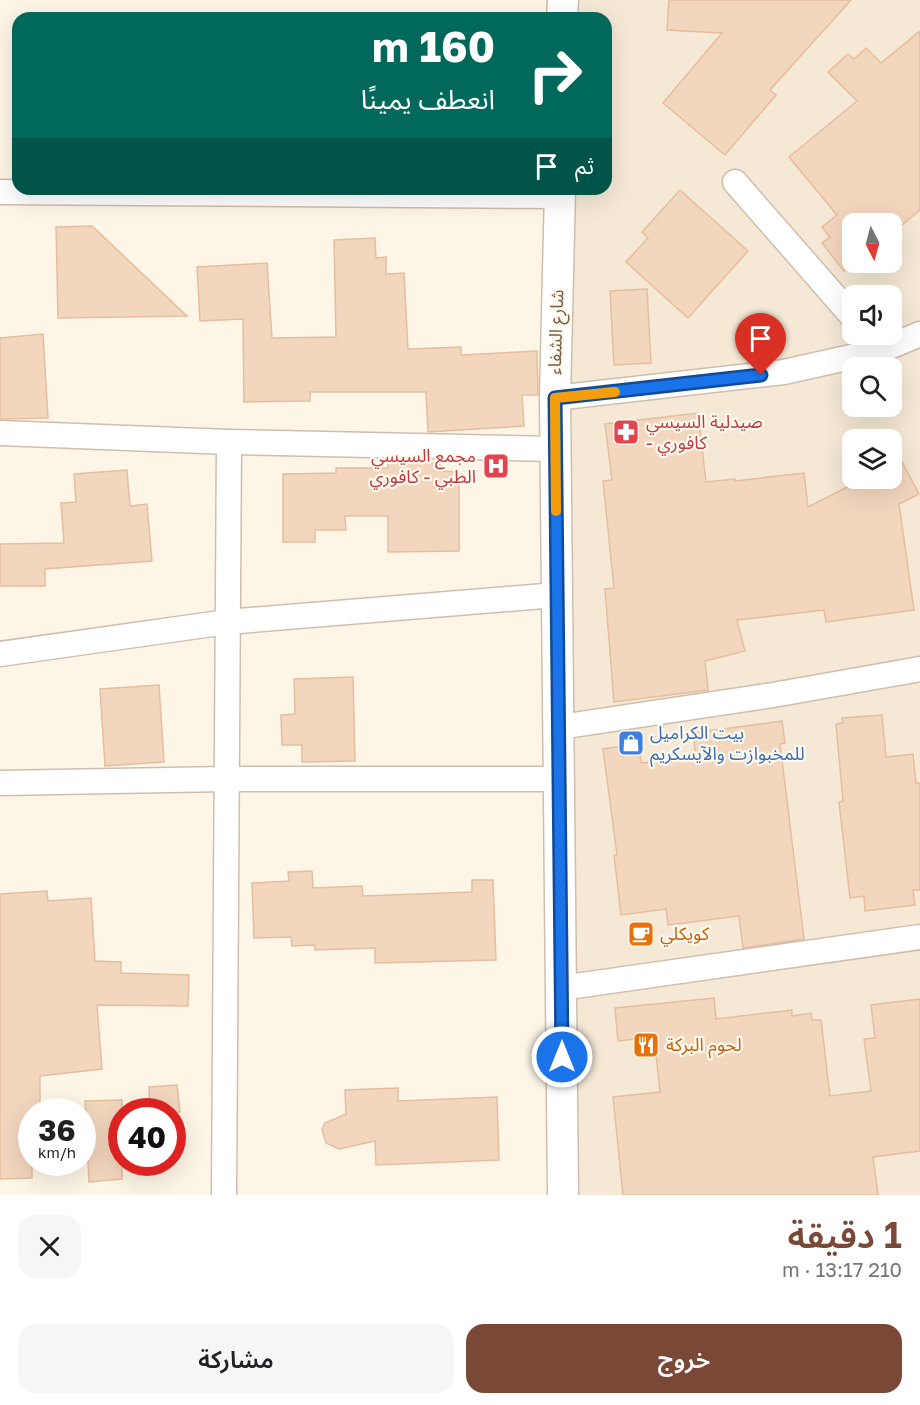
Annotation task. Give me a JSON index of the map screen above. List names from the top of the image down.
{
  "streets": {
    "street": ["شارع الشفاء"]
  },
  "places": {
    "pharmacy": ["صيدلية السيسي - كافوري"],
    "hospital": ["مجمع السيسي الطبي - كافوري"],
    "shop": ["بيت الكراميل للمخبوازت والآيسكريم"],
    "cafe": ["كويكلي"],
    "restaurant": ["لحوم البركة"]
  },
  "north": "bottom",
  "page": {
    "turn": ["160 m", "انعطف يمينًا"],
    "then": "ثم",
    "speed": "36 km/h",
    "limit": "40",
    "heading": ["1 دقيقة", "210 m · 13:17"],
    "buttons": ["خروج", "مشاركة"]
  }
}
